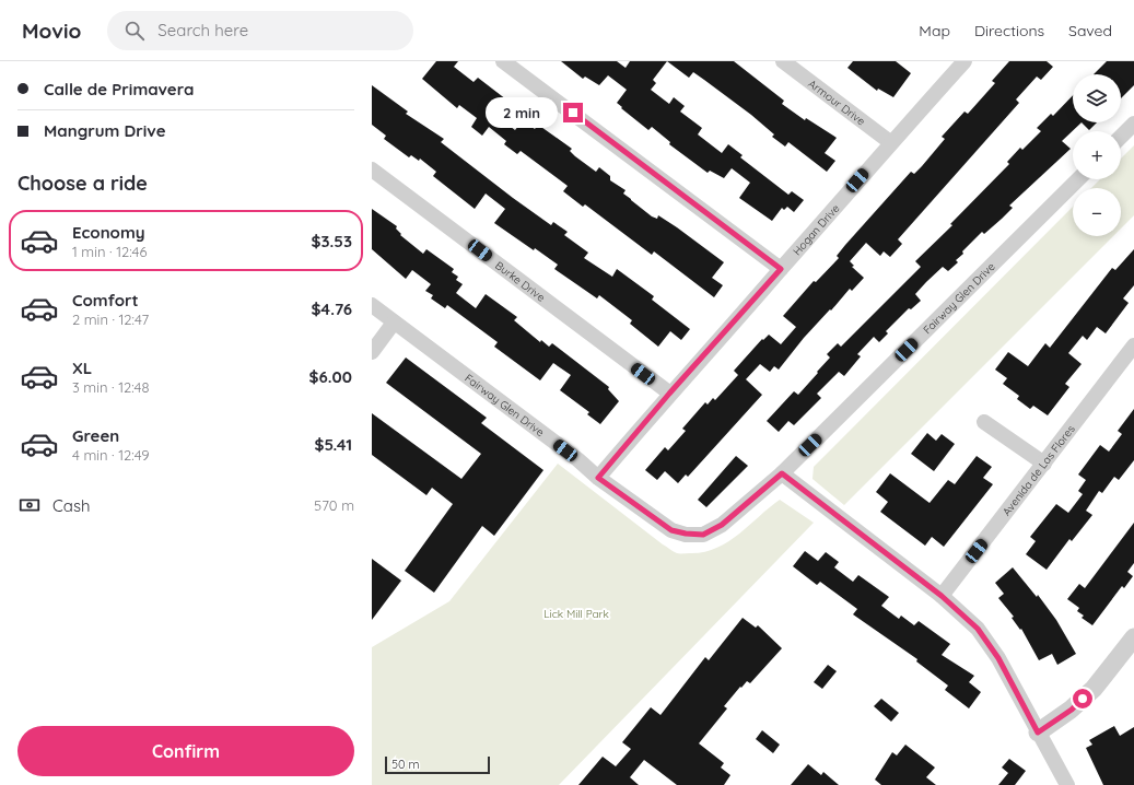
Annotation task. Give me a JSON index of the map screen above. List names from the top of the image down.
{
  "streets": {
    "street": [
      "Armour Drive",
      "Hogan Drive",
      "Burke Drive",
      "Fairway Glen Drive",
      "Avenida de Las Flores"
    ]
  },
  "crossings": [
    ["Armour Drive", "Hogan Drive"],
    ["Hogan Drive", "Burke Drive"],
    ["Hogan Drive", "Fairway Glen Drive"]
  ],
  "parks": ["Lick Mill Park"],
  "scale_bar": "50 m",
  "page": {
    "header": "Movio",
    "search": "Search here",
    "nav": ["Map", "Directions", "Saved"],
    "banner": ["Calle de Primavera", "Mangrum Drive"],
    "map_buttons": ["+", "−"],
    "bubble": "2 min",
    "heading": "Choose a ride",
    "list": [
      {
        "name": "Economy",
        "note": "1 min · 12:46",
        "value": "$3.53"
      },
      {
        "name": "Comfort",
        "note": "2 min · 12:47",
        "value": "$4.76"
      },
      {
        "name": "XL",
        "note": "3 min · 12:48",
        "value": "$6.00"
      },
      {
        "name": "Green",
        "note": "4 min · 12:49",
        "value": "$5.41"
      }
    ],
    "pay": ["Cash", "570 m"],
    "buttons": "Confirm",
    "scale": "50 m"
  }
}
